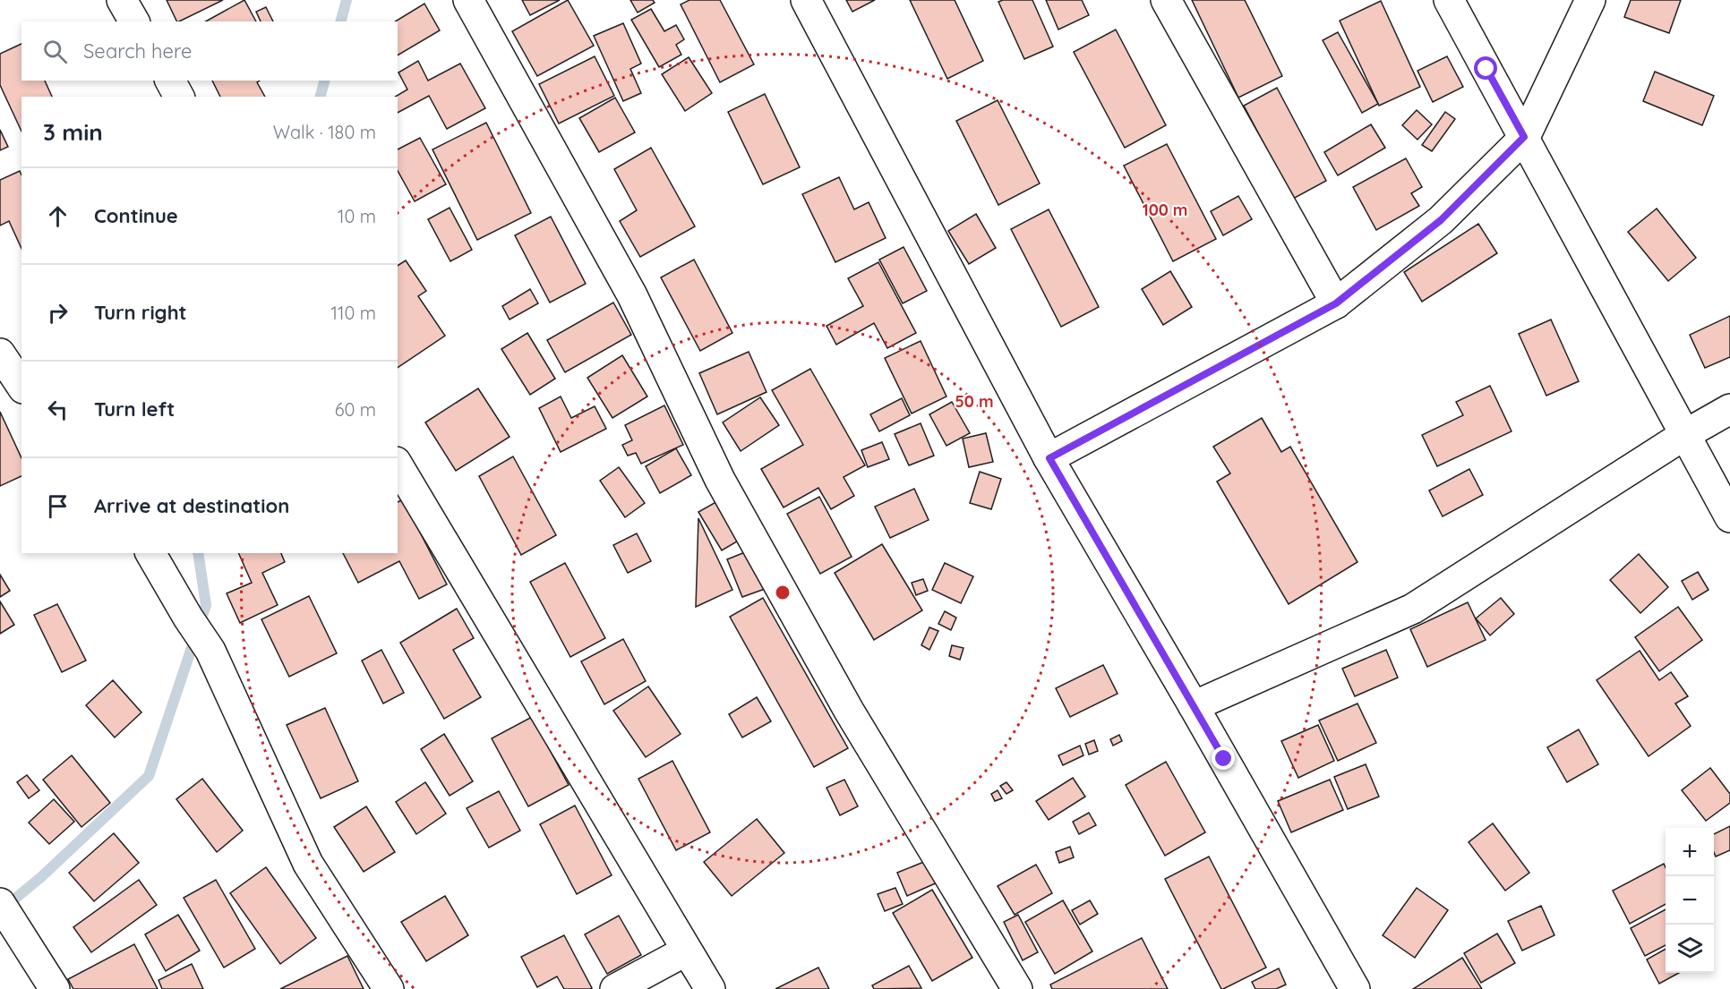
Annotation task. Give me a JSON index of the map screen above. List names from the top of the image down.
{
  "page": {
    "search": "Search here",
    "heading": ["3 min", "Walk · 180 m"],
    "list": [
      ["Continue", "10 m"],
      ["Turn right", "110 m"],
      ["Turn left", "60 m"],
      "Arrive at destination"
    ],
    "map_buttons": ["+", "−"]
  },
  "rings": ["100 m", "50 m"]
}
